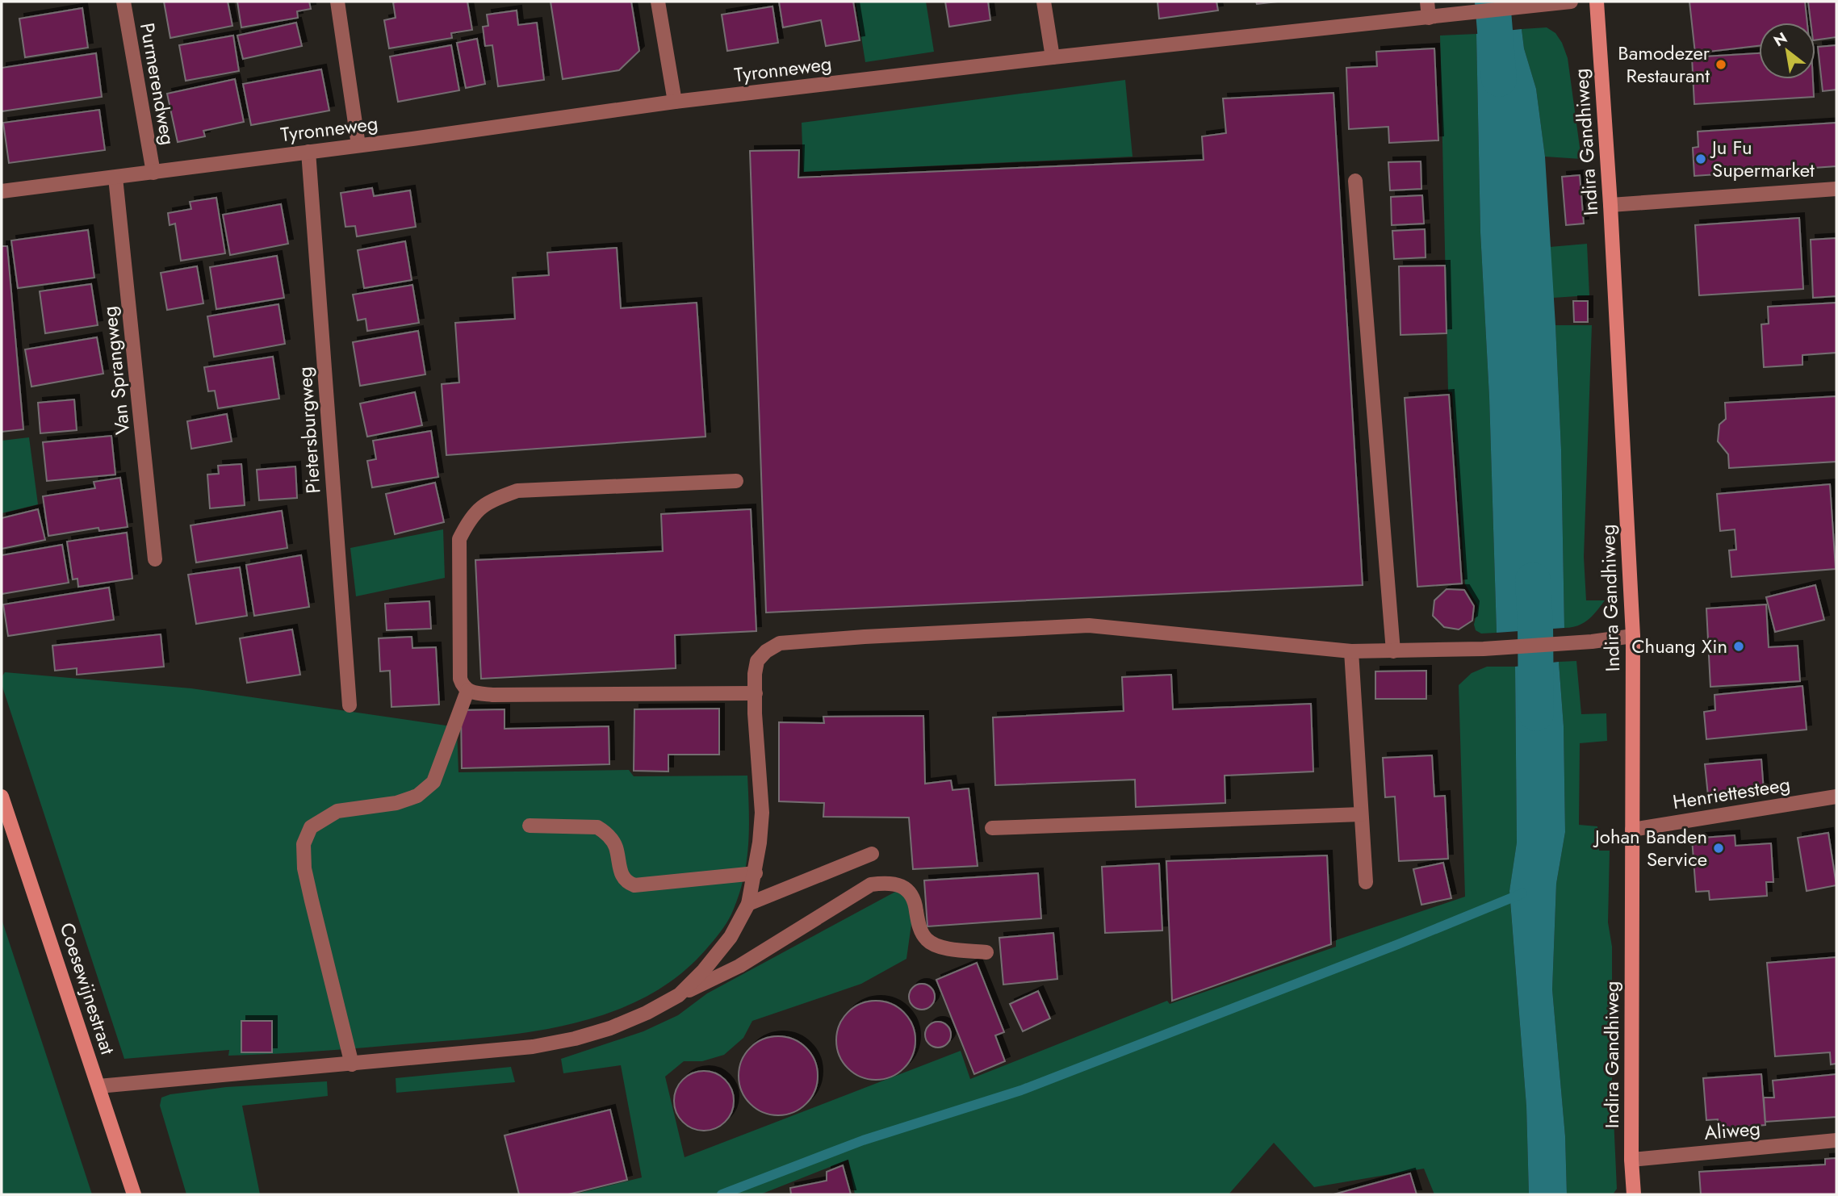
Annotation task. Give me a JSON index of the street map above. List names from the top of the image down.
{
  "streets": {
    "main road": ["Indira Gandhiweg", "Coesewijnestraat"],
    "street": [
      "Tyronneweg",
      "Purmerendweg",
      "Van Sprangweg",
      "Pietersburgweg",
      "Henriettesteeg",
      "Aliweg"
    ]
  },
  "crossings": [
    ["Tyronneweg", "Purmerendweg"],
    ["Tyronneweg", "Van Sprangweg"],
    ["Tyronneweg", "Pietersburgweg"],
    ["Indira Gandhiweg", "Henriettesteeg"],
    ["Indira Gandhiweg", "Aliweg"]
  ],
  "places": [
    "Bamodezer Restaurant",
    "Ju Fu Supermarket",
    "Chuang Xin",
    "Johan Banden Service"
  ],
  "north": "top left"
}
